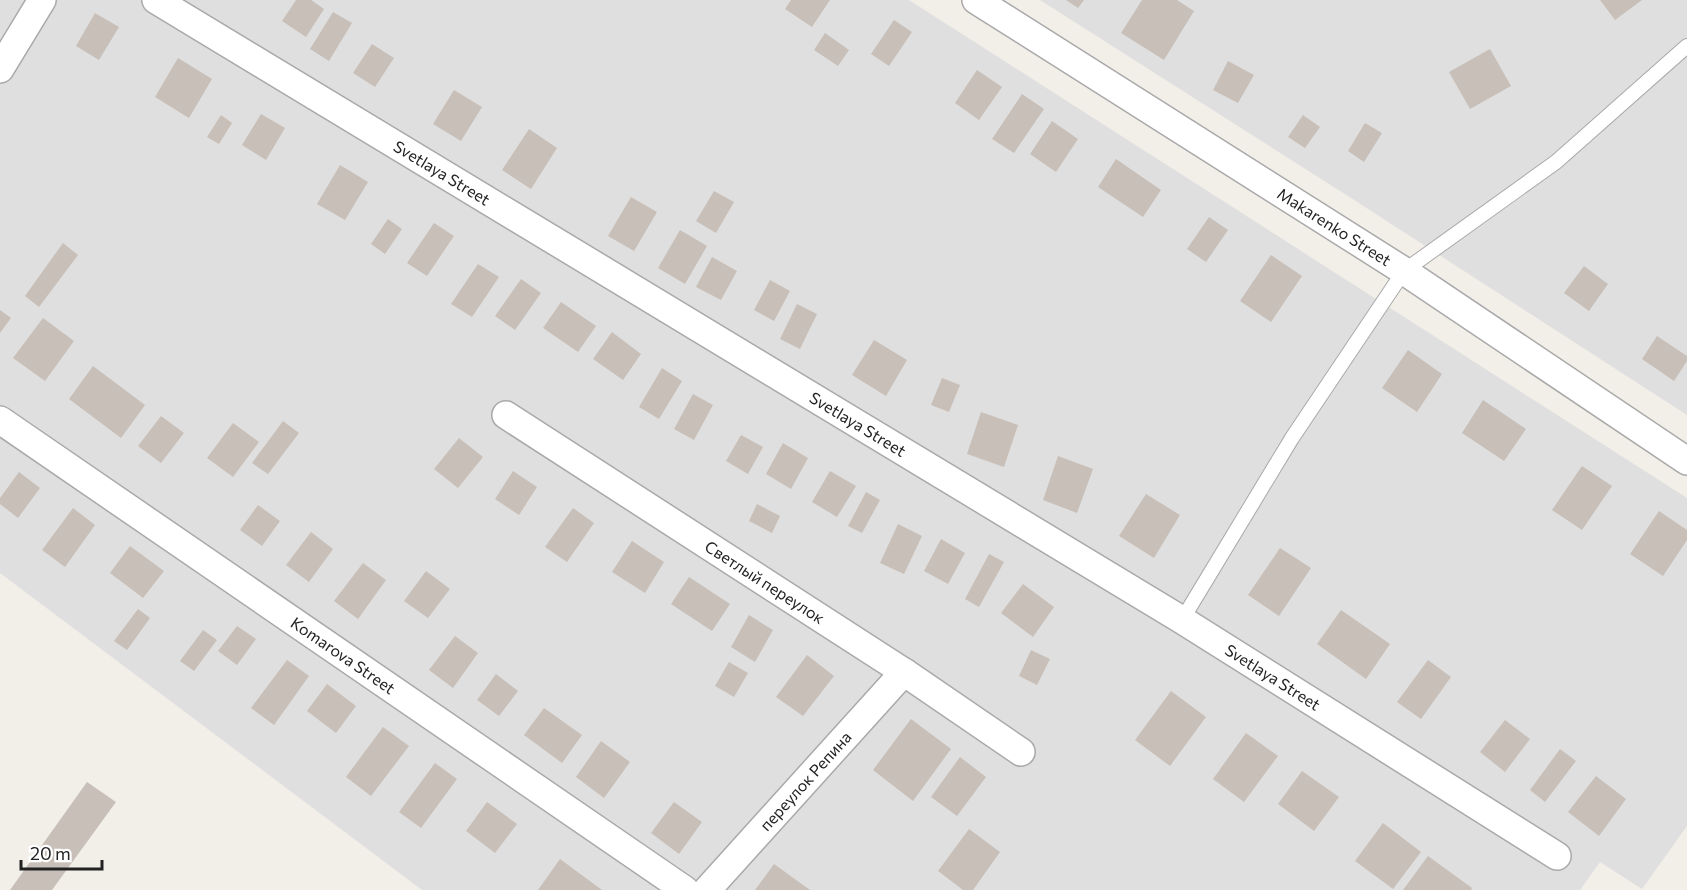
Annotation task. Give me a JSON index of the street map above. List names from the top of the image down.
{
  "streets": {
    "street": [
      "Svetlaya Street",
      "Makarenko Street",
      "Светлый переулок",
      "Komarova Street",
      "переулок Репина"
    ]
  },
  "crossings": [
    ["Светлый переулок", "переулок Репина"]
  ],
  "scale_bar": "20 m"
}
